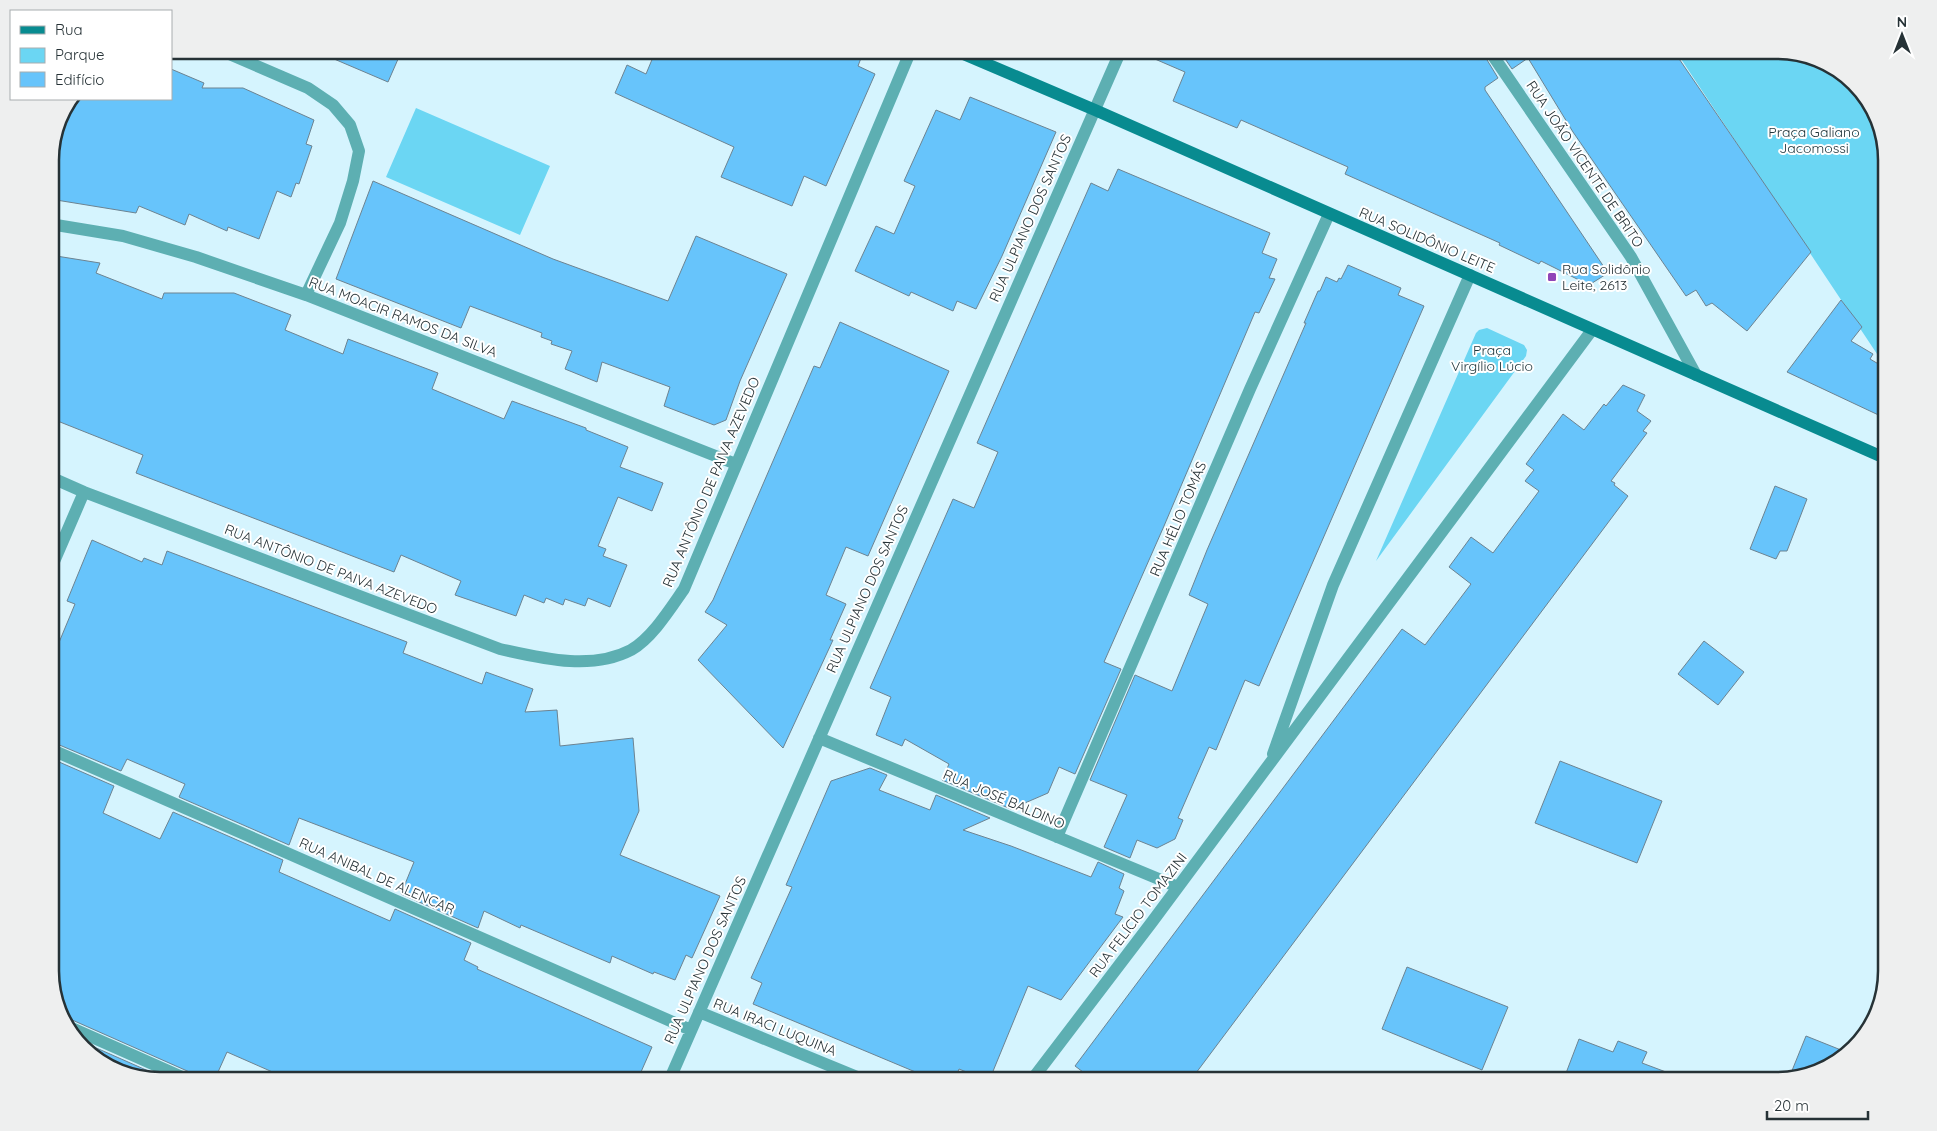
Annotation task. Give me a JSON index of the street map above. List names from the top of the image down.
{
  "streets": {
    "main road": ["RUA SOLIDÔNIO LEITE"],
    "street": [
      "RUA JOÃO VICENTE DE BRITO",
      "RUA ULPIANO DOS SANTOS",
      "RUA MOACIR RAMOS DA SILVA",
      "RUA ANTÔNIO DE PAIVA AZEVEDO",
      "RUA HÉLIO TOMÁS",
      "RUA JOSÉ BALDINO",
      "RUA ANIBAL DE ALENCAR",
      "RUA FELÍCIO TOMAZINI",
      "RUA IRACI LUQUINA"
    ]
  },
  "crossings": [
    ["RUA JOÃO VICENTE DE BRITO", "RUA SOLIDÔNIO LEITE"],
    ["RUA ULPIANO DOS SANTOS", "RUA SOLIDÔNIO LEITE"],
    ["RUA ULPIANO DOS SANTOS", "RUA JOSÉ BALDINO"],
    ["RUA ULPIANO DOS SANTOS", "RUA ANIBAL DE ALENCAR"],
    ["RUA ULPIANO DOS SANTOS", "RUA IRACI LUQUINA"],
    ["RUA SOLIDÔNIO LEITE", "RUA HÉLIO TOMÁS"],
    ["RUA MOACIR RAMOS DA SILVA", "RUA ANTÔNIO DE PAIVA AZEVEDO"],
    ["RUA HÉLIO TOMÁS", "RUA JOSÉ BALDINO"],
    ["RUA JOSÉ BALDINO", "RUA FELÍCIO TOMAZINI"]
  ],
  "parks": ["Praça Galiano Jacomossi", "Praça Virgílio Lúcio"],
  "places": {
    "transit": ["Rua Solidônio Leite, 2613"]
  },
  "legend": ["Rua", "Parque", "Edifício"],
  "scale_bar": "20 m",
  "north": "top"
}
